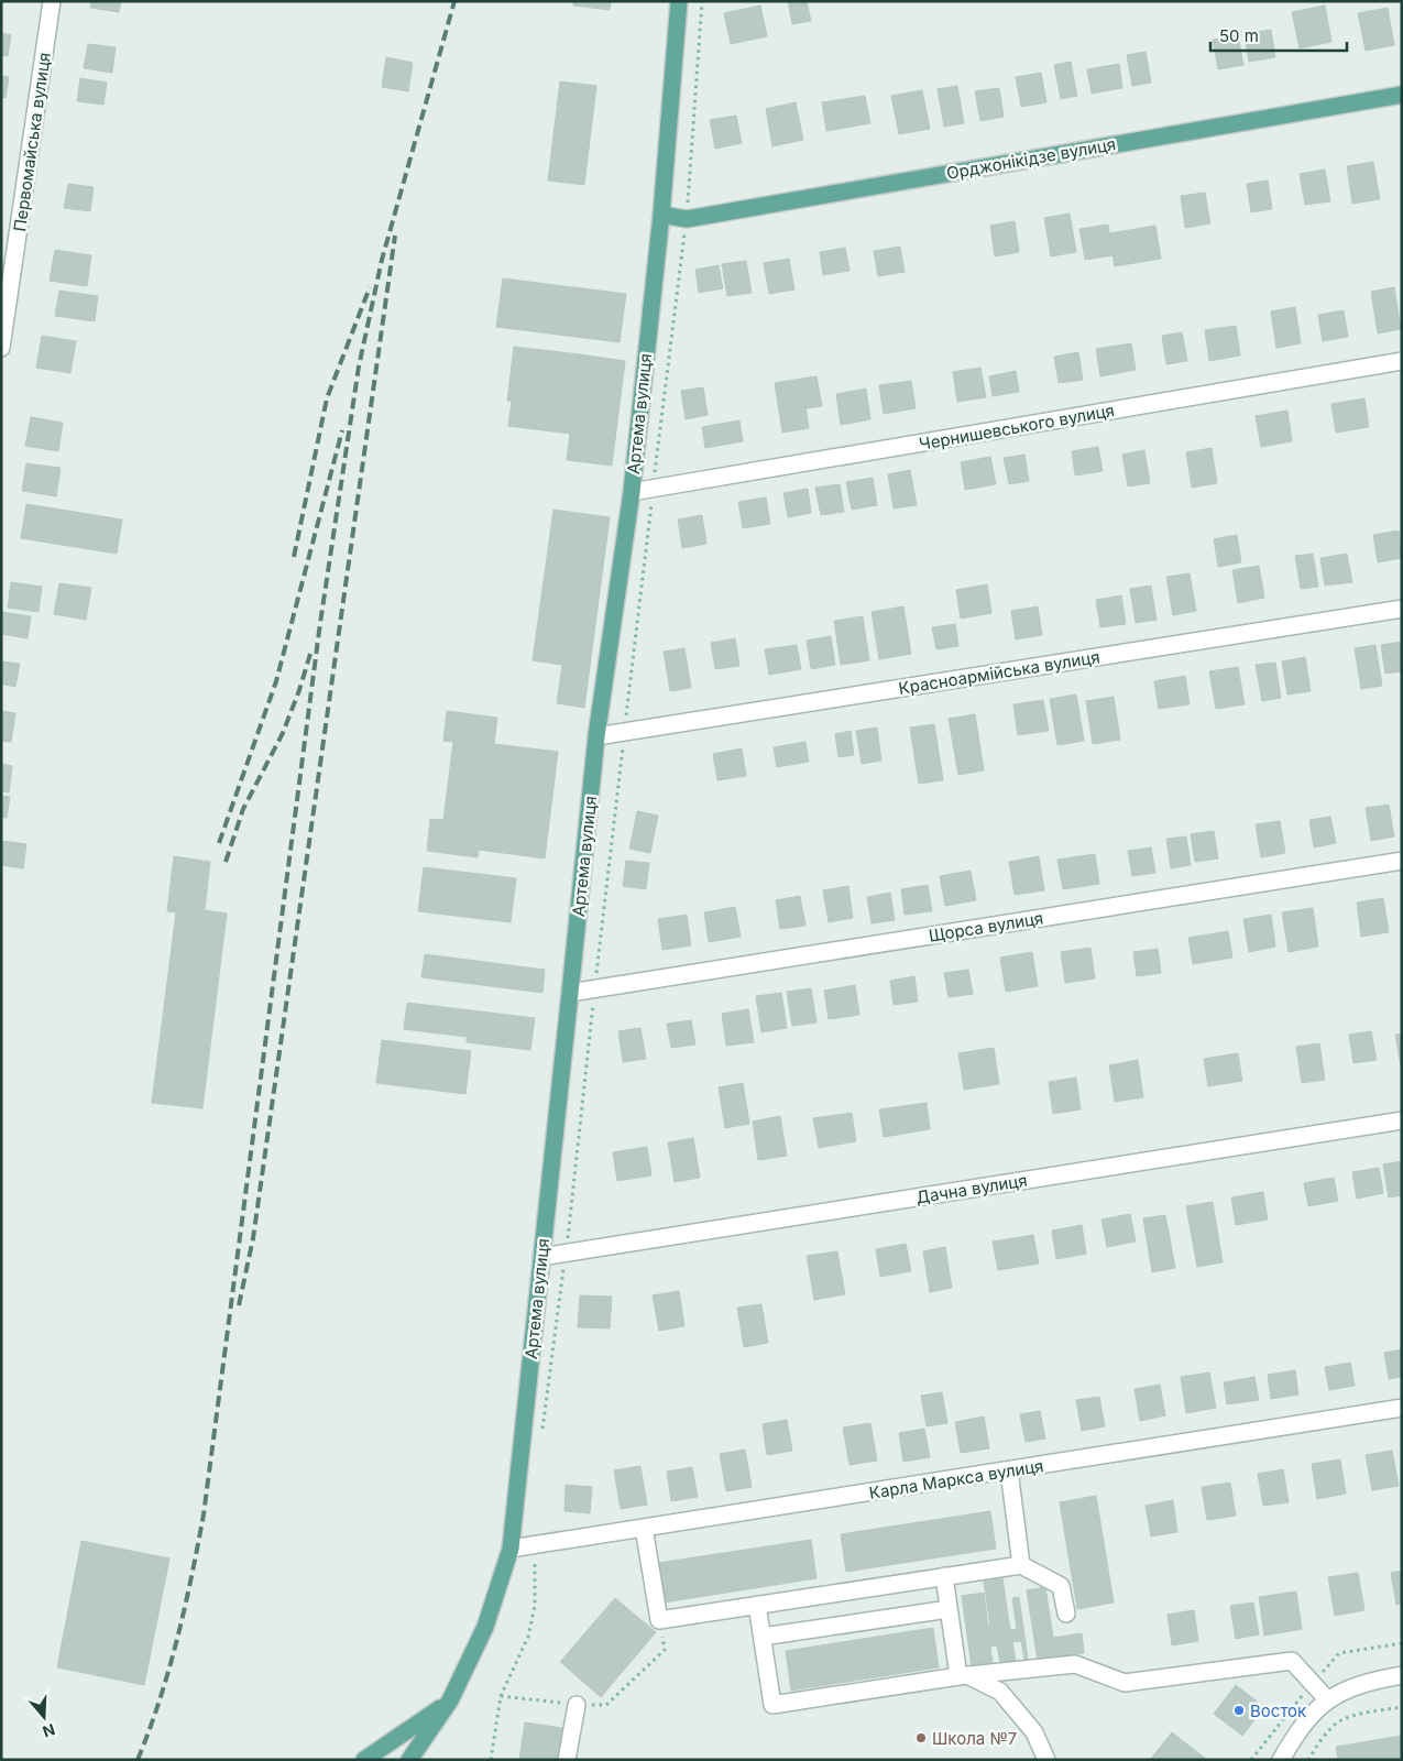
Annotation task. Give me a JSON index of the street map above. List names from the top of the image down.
{
  "streets": {
    "main road": ["Орджонікідзе вулиця", "Артема вулиця"],
    "street": [
      "Первомайська вулиця",
      "Чернишевського вулиця",
      "Красноармійська вулиця",
      "Щорса вулиця",
      "Дачна вулиця",
      "Карла Маркса вулиця"
    ]
  },
  "crossings": [
    ["Орджонікідзе вулиця", "Артема вулиця"],
    ["Артема вулиця", "Чернишевського вулиця"],
    ["Артема вулиця", "Красноармійська вулиця"],
    ["Артема вулиця", "Щорса вулиця"],
    ["Артема вулиця", "Дачна вулиця"],
    ["Артема вулиця", "Карла Маркса вулиця"]
  ],
  "places": ["Восток", "Школа №7"],
  "scale_bar": "50 m",
  "north": "bottom"
}
